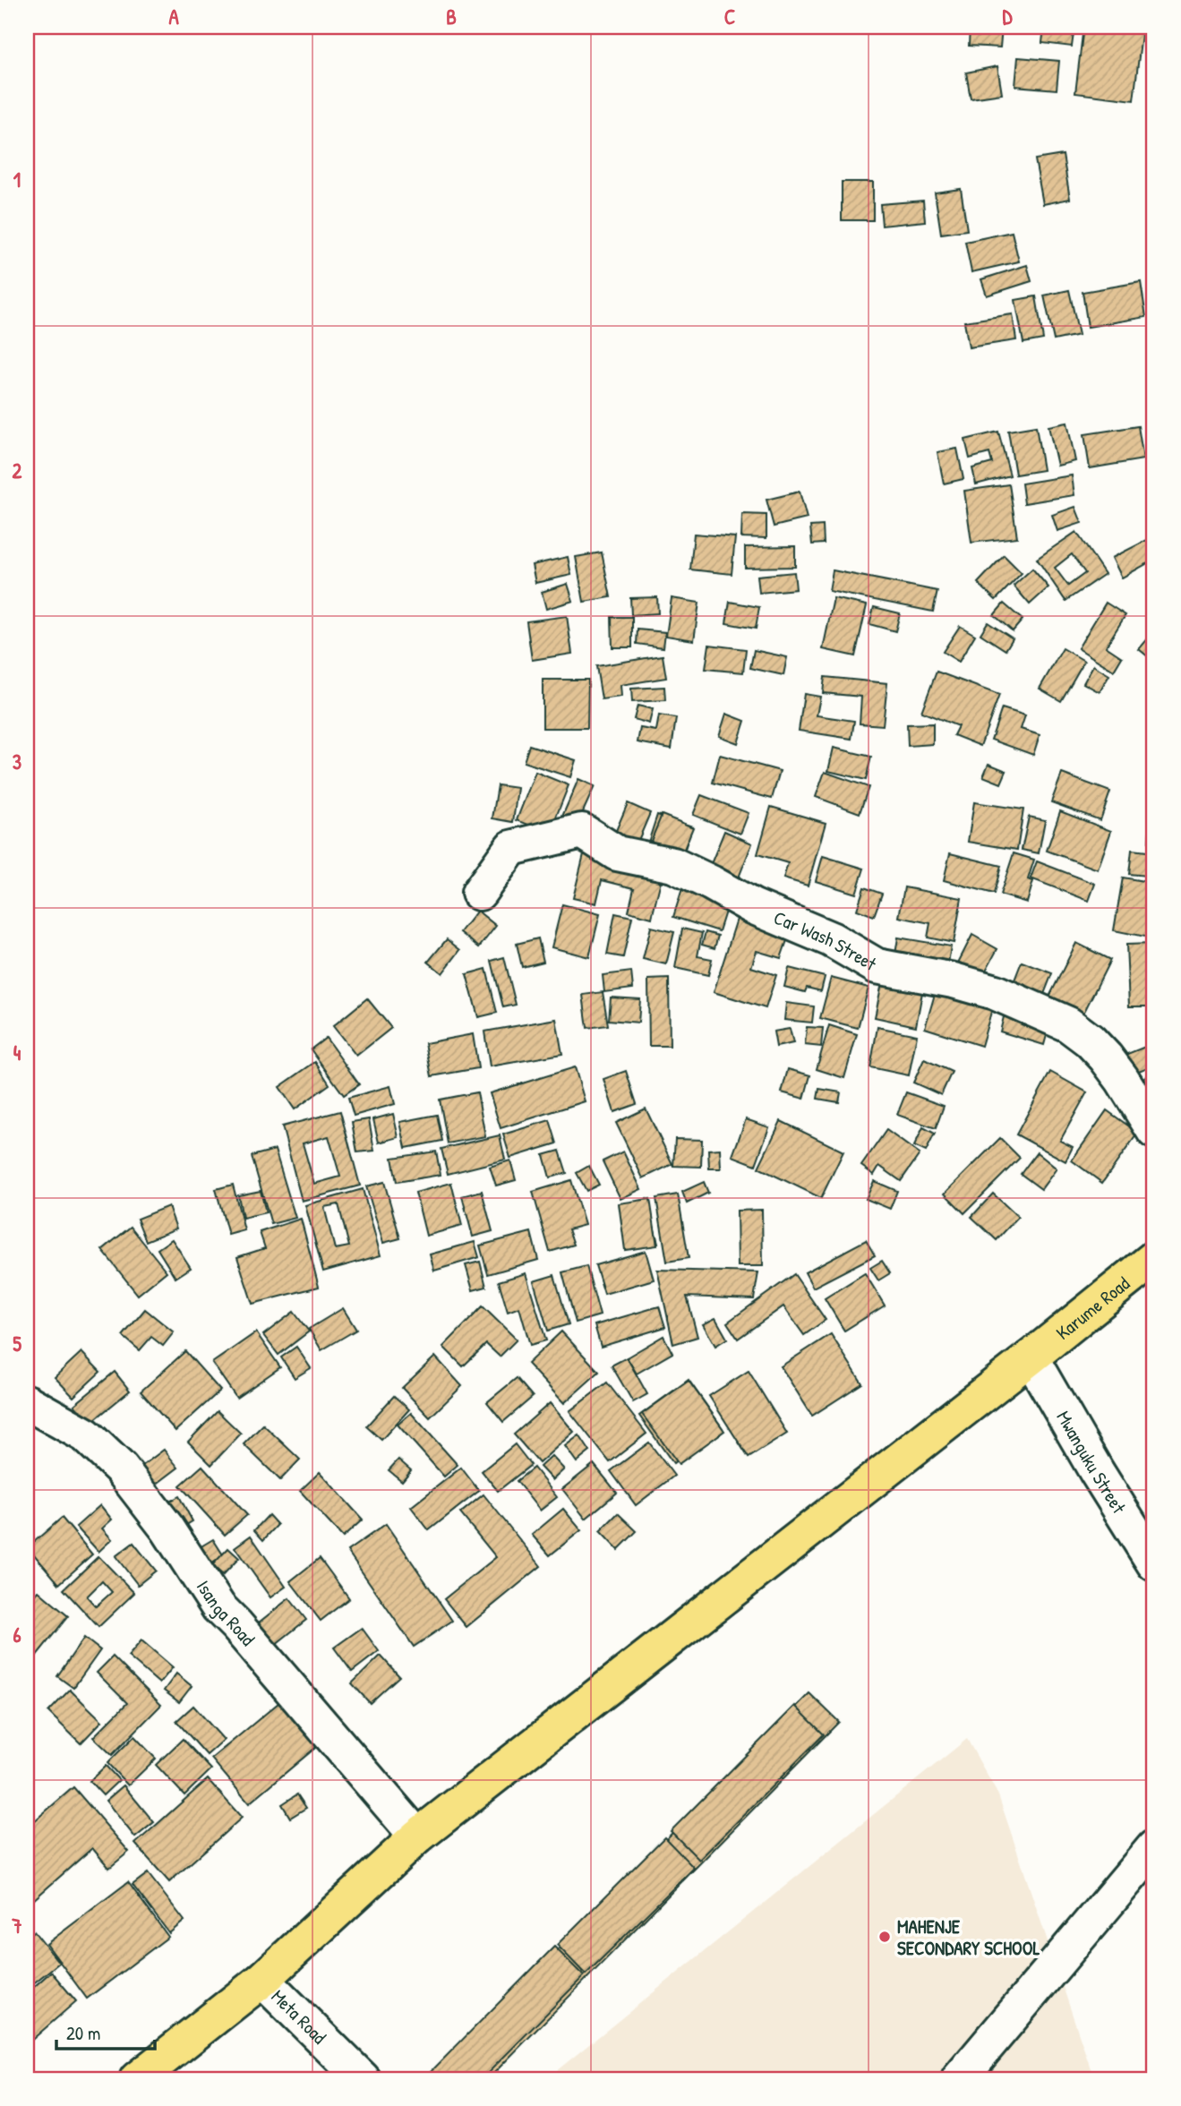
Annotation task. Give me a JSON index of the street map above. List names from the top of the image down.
{
  "streets": {
    "highway": ["Karume Road"],
    "street": [
      "Car Wash Street",
      "Mwanguku Street",
      "Isanga Road",
      "Meta Road"
    ]
  },
  "crossings": [
    ["Karume Road", "Mwanguku Street"],
    ["Karume Road", "Isanga Road"],
    ["Karume Road", "Meta Road"]
  ],
  "places": ["MAHENJE SECONDARY SCHOOL"],
  "scale_bar": "20 m",
  "grid": {
    "columns": [
      "A",
      "B",
      "C",
      "D"
    ],
    "rows": [
      "1",
      "2",
      "3",
      "4",
      "5",
      "6",
      "7"
    ]
  }
}
